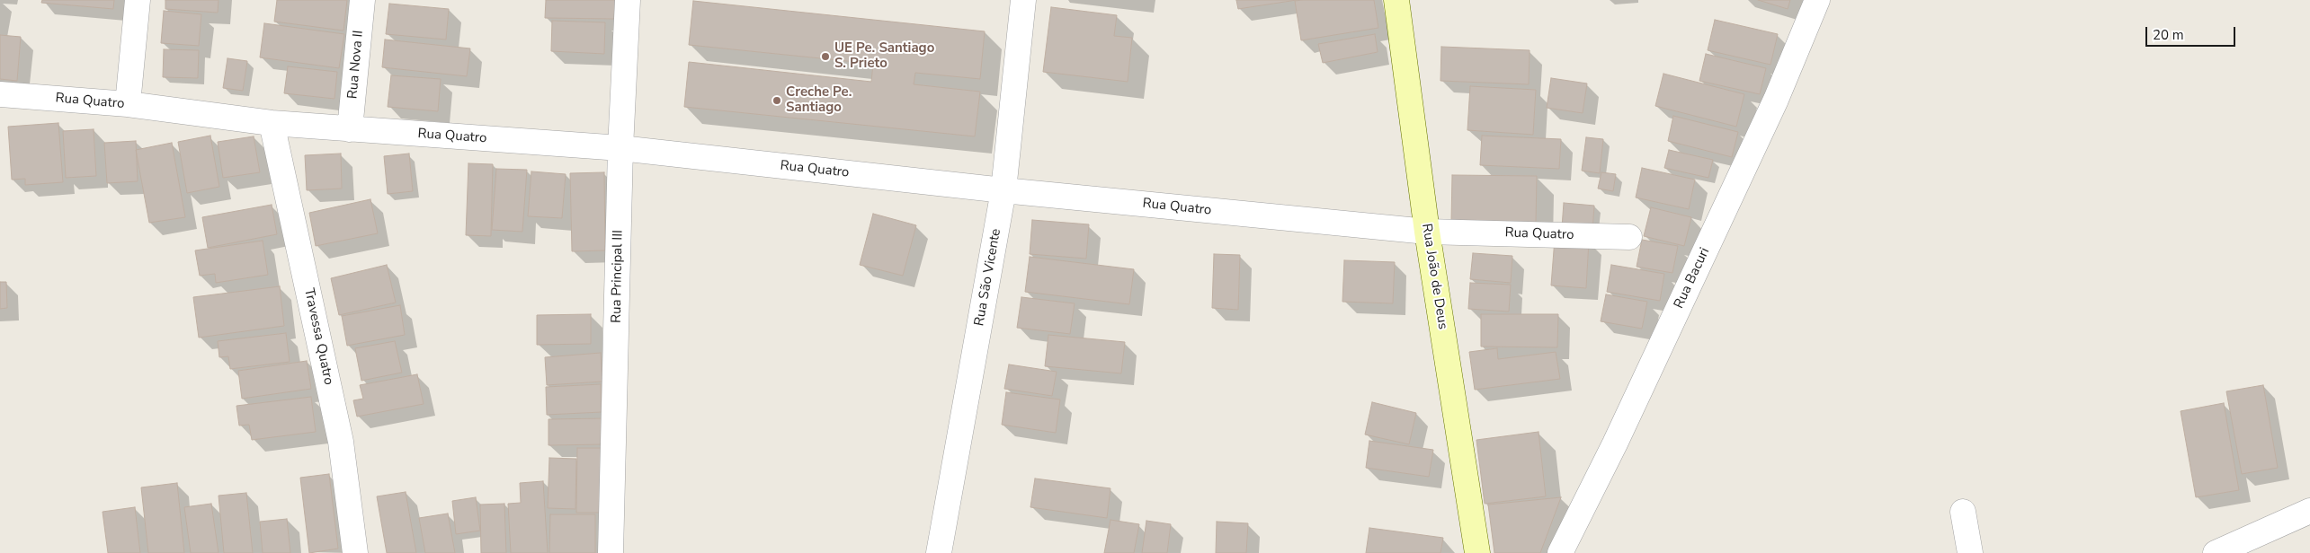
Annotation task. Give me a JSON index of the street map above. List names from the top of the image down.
{
  "streets": {
    "street": [
      "Rua Nova II",
      "Rua Quatro",
      "Rua Principal III",
      "Rua João de Deus",
      "Rua São Vicente",
      "Rua Bacuri",
      "Travessa Quatro"
    ]
  },
  "crossings": [
    ["Rua Nova II", "Rua Quatro"],
    ["Rua Quatro", "Rua Principal III"],
    ["Rua Quatro", "Rua João de Deus"],
    ["Rua Quatro", "Rua São Vicente"],
    ["Rua Quatro", "Travessa Quatro"]
  ],
  "places": ["UE Pe. Santiago S. Prieto", "Creche Pe. Santiago"],
  "scale_bar": "20 m"
}
